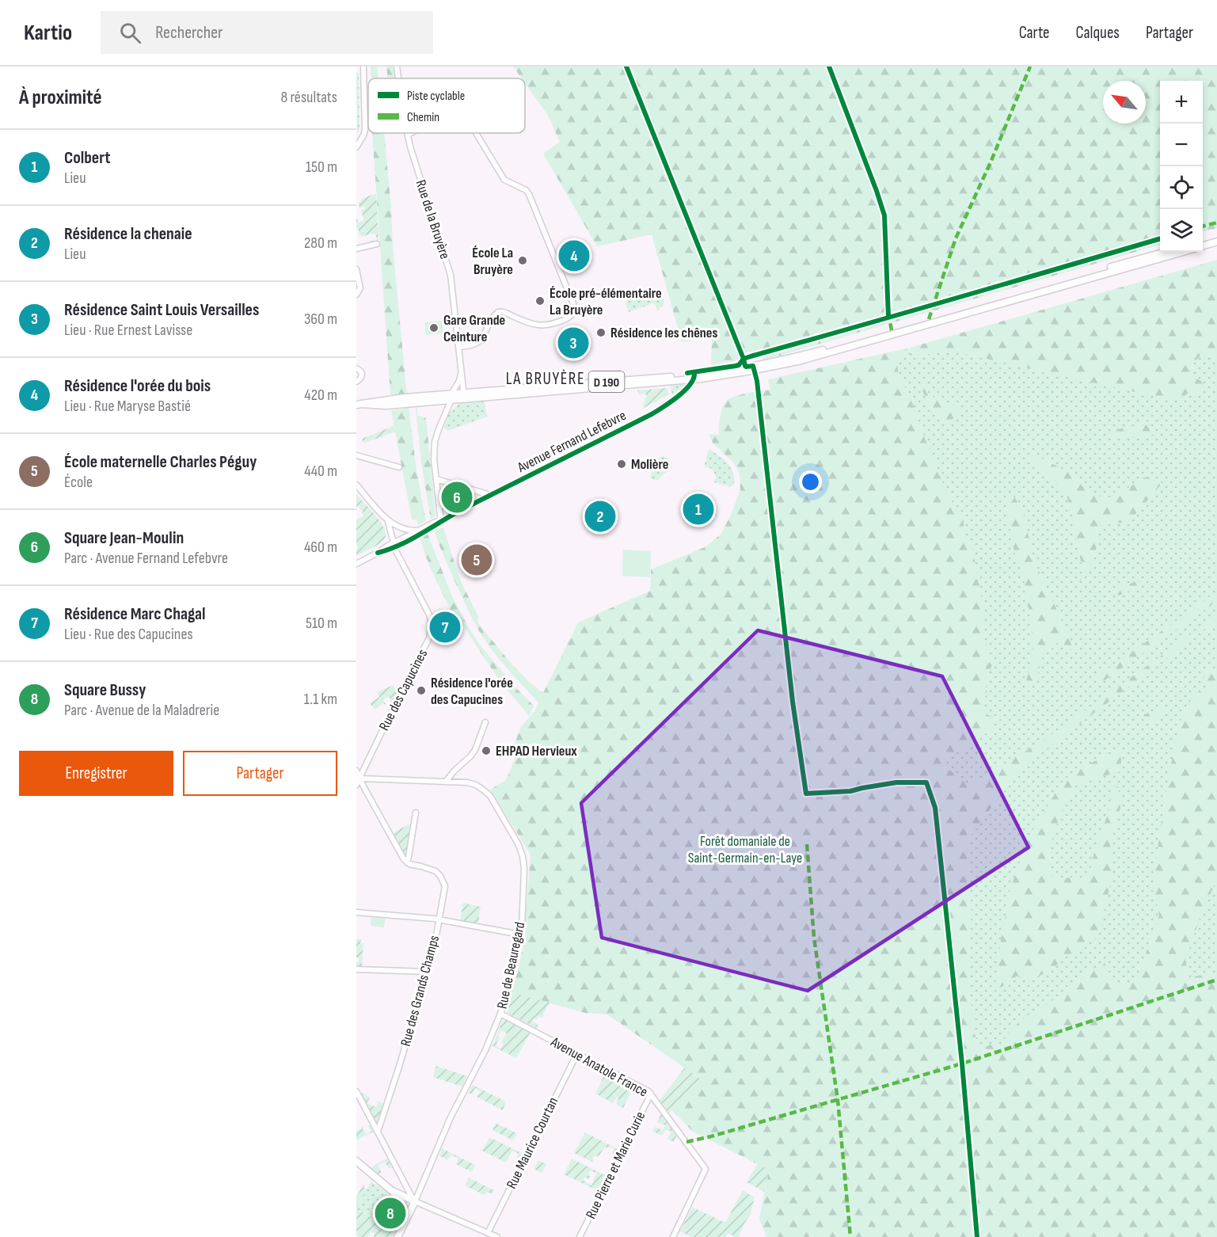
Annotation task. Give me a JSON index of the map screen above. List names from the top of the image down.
{
  "streets": {
    "main road": ["D 190"],
    "street": [
      "Rue de la Bruyère",
      "Avenue Fernand Lefebvre",
      "Rue des Capucines",
      "Rue de Beauregard",
      "Rue des Grands Champs",
      "Avenue Anatole France",
      "Rue Maurice Courtan",
      "Rue Pierre et Marie Curie"
    ]
  },
  "crossings": [
    ["Rue de la Bruyère", "D 190"],
    ["D 190", "Avenue Fernand Lefebvre"],
    ["Avenue Fernand Lefebvre", "Rue des Capucines"],
    ["Rue des Capucines", "Rue de Beauregard"],
    ["Rue de Beauregard", "Avenue Anatole France"],
    ["Avenue Anatole France", "Rue Maurice Courtan"],
    ["Avenue Anatole France", "Rue Pierre et Marie Curie"]
  ],
  "districts": ["LA BRUYÈRE"],
  "parks": ["Forêt domaniale de Saint-Germain-en-Laye"],
  "places": [
    "École La Bruyère",
    "École pré-élémentaire La Bruyère",
    "Gare Grande Ceinture",
    "Résidence les chênes",
    "Molière",
    "Résidence l'orée des Capucines",
    "EHPAD Hervieux"
  ],
  "legend": ["Piste cyclable", "Chemin"],
  "north": "top left",
  "page": {
    "header": "Kartio",
    "search": "Rechercher",
    "nav": ["Carte", "Calques", "Partager"],
    "heading": ["À proximité", "8 résultats"],
    "map_buttons": ["+", "−"],
    "list": [
      {
        "mark": "1",
        "name": "Colbert",
        "note": "Lieu",
        "value": "150 m"
      },
      {
        "mark": "2",
        "name": "Résidence la chenaie",
        "note": "Lieu",
        "value": "280 m"
      },
      {
        "mark": "3",
        "name": "Résidence Saint Louis Versailles",
        "note": "Lieu · Rue Ernest Lavisse",
        "value": "360 m"
      },
      {
        "mark": "4",
        "name": "Résidence l'orée du bois",
        "note": "Lieu · Rue Maryse Bastié",
        "value": "420 m"
      },
      {
        "mark": "5",
        "name": "École maternelle Charles Péguy",
        "note": "École",
        "value": "440 m"
      },
      {
        "mark": "6",
        "name": "Square Jean-Moulin",
        "note": "Parc · Avenue Fernand Lefebvre",
        "value": "460 m"
      },
      {
        "mark": "7",
        "name": "Résidence Marc Chagal",
        "note": "Lieu · Rue des Capucines",
        "value": "510 m"
      },
      {
        "mark": "8",
        "name": "Square Bussy",
        "note": "Parc · Avenue de la Maladrerie",
        "value": "1.1 km"
      }
    ],
    "pins": [
      "4",
      "3",
      "6",
      "1",
      "2",
      "5",
      "7",
      "8"
    ],
    "buttons": ["Enregistrer", "Partager"]
  }
}
